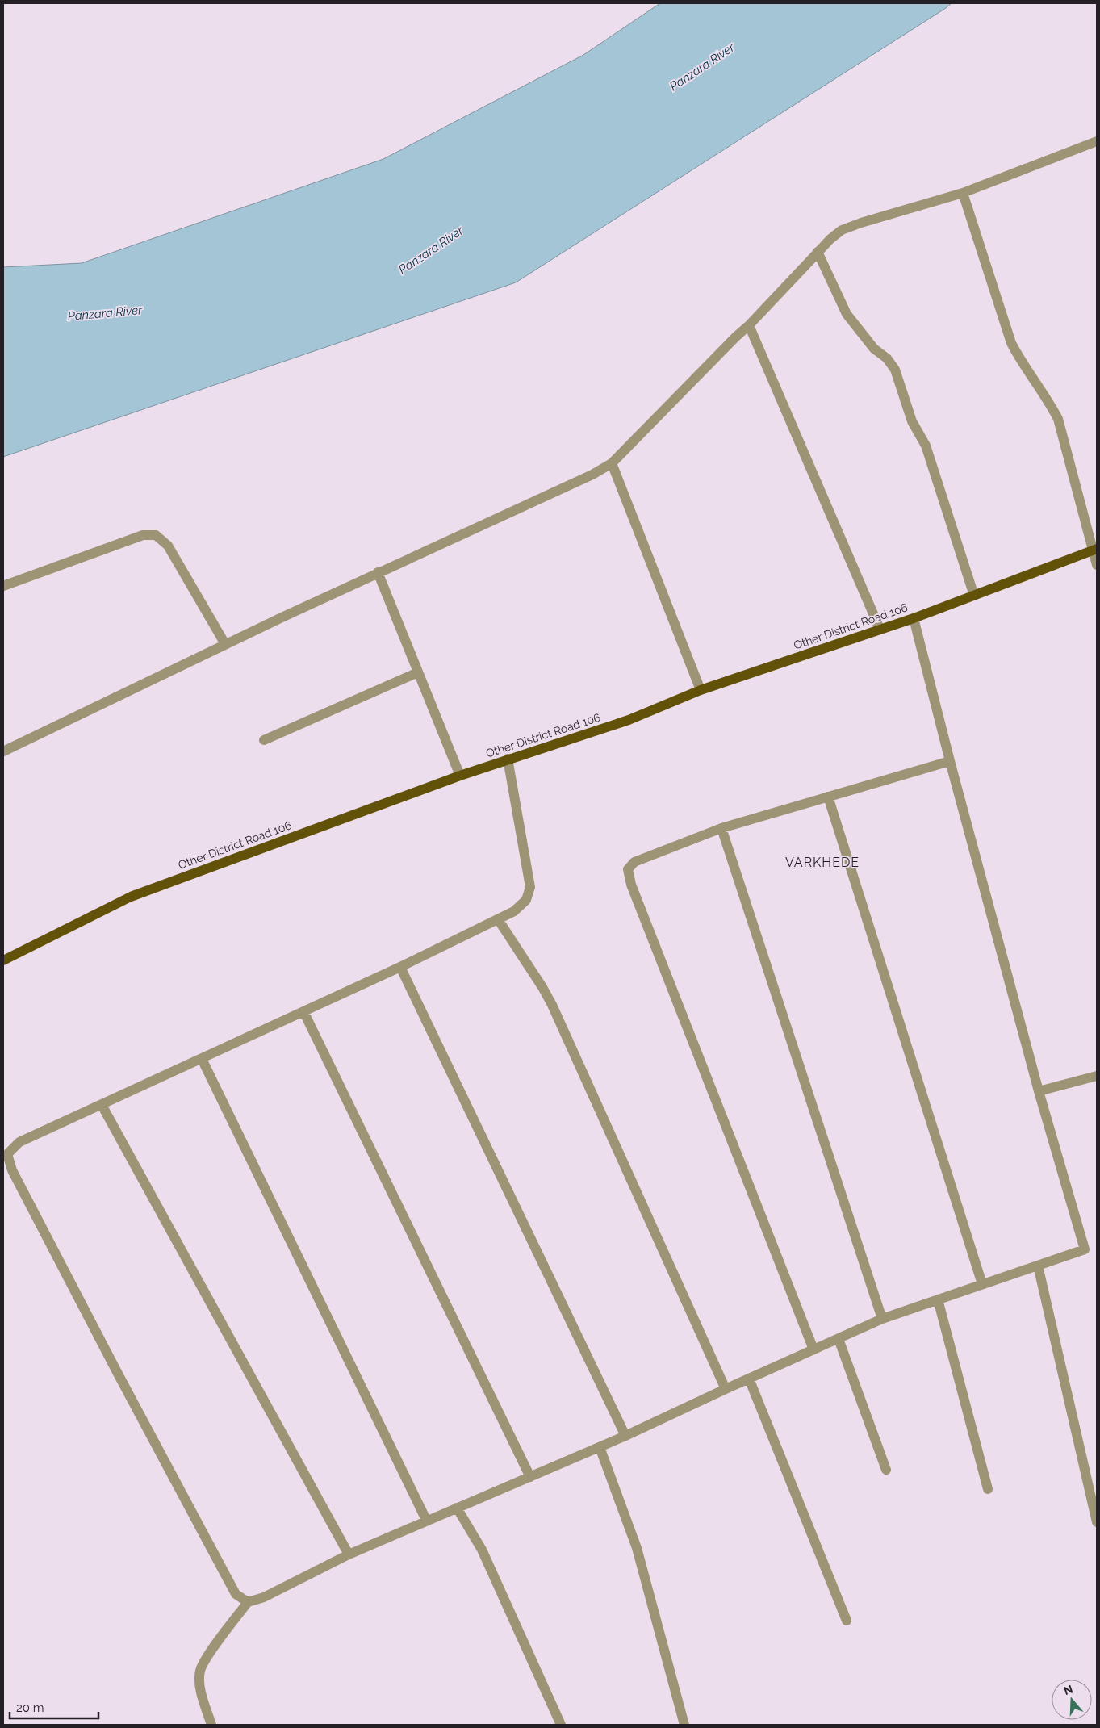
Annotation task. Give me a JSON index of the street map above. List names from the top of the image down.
{
  "streets": {
    "main road": ["Other District Road 106"]
  },
  "districts": ["VARKHEDE"],
  "water": ["Panzara River"],
  "scale_bar": "20 m",
  "north": "top"
}
